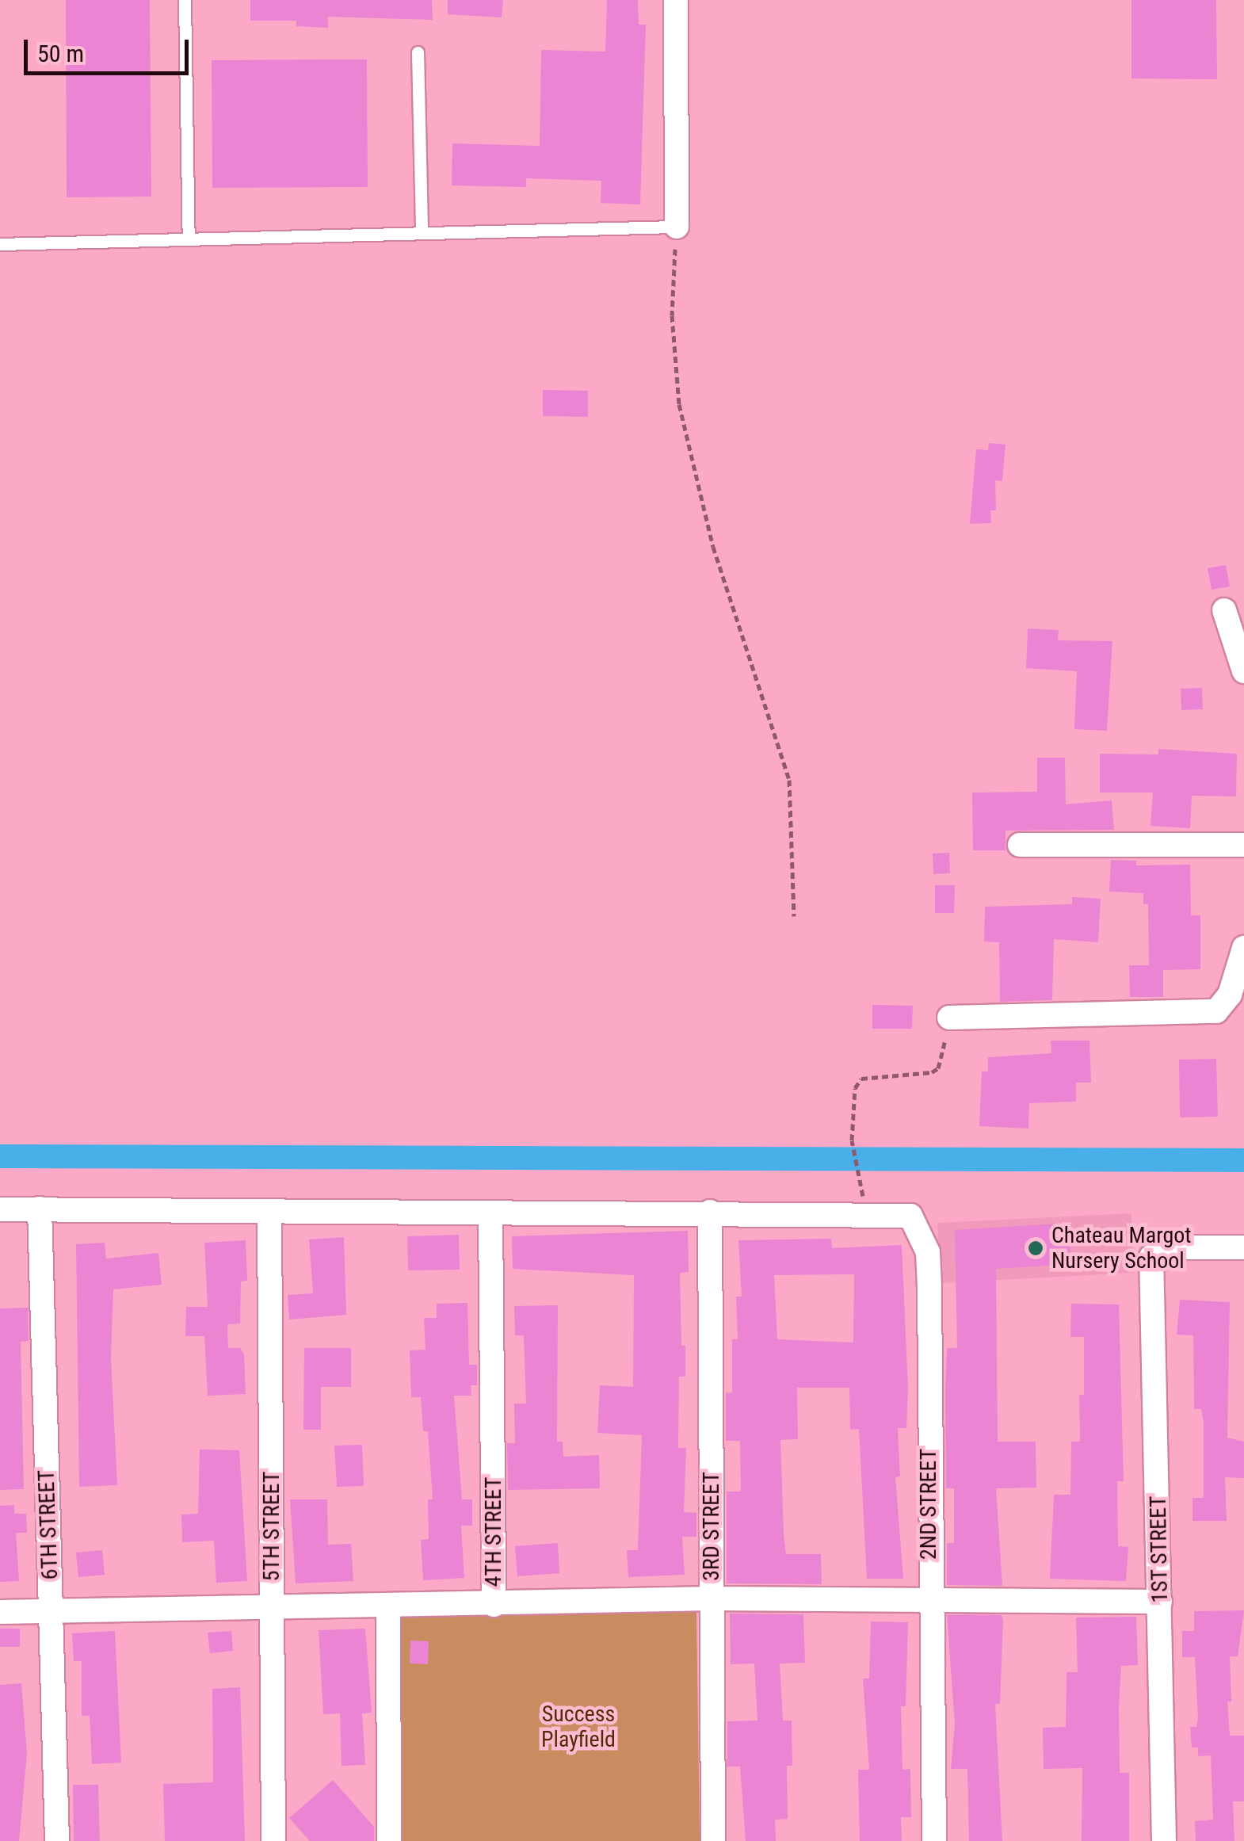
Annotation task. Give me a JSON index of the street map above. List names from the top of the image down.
{
  "streets": {
    "street": [
      "2ND STREET",
      "6TH STREET",
      "5TH STREET",
      "3RD STREET",
      "4TH STREET",
      "1ST STREET"
    ]
  },
  "crossings": [
    ["2ND STREET", "3RD STREET"],
    ["6TH STREET", "4TH STREET"],
    ["5TH STREET", "4TH STREET"]
  ],
  "parks": ["Success Playfield"],
  "places": ["Chateau Margot Nursery School"],
  "scale_bar": "50 m"
}
